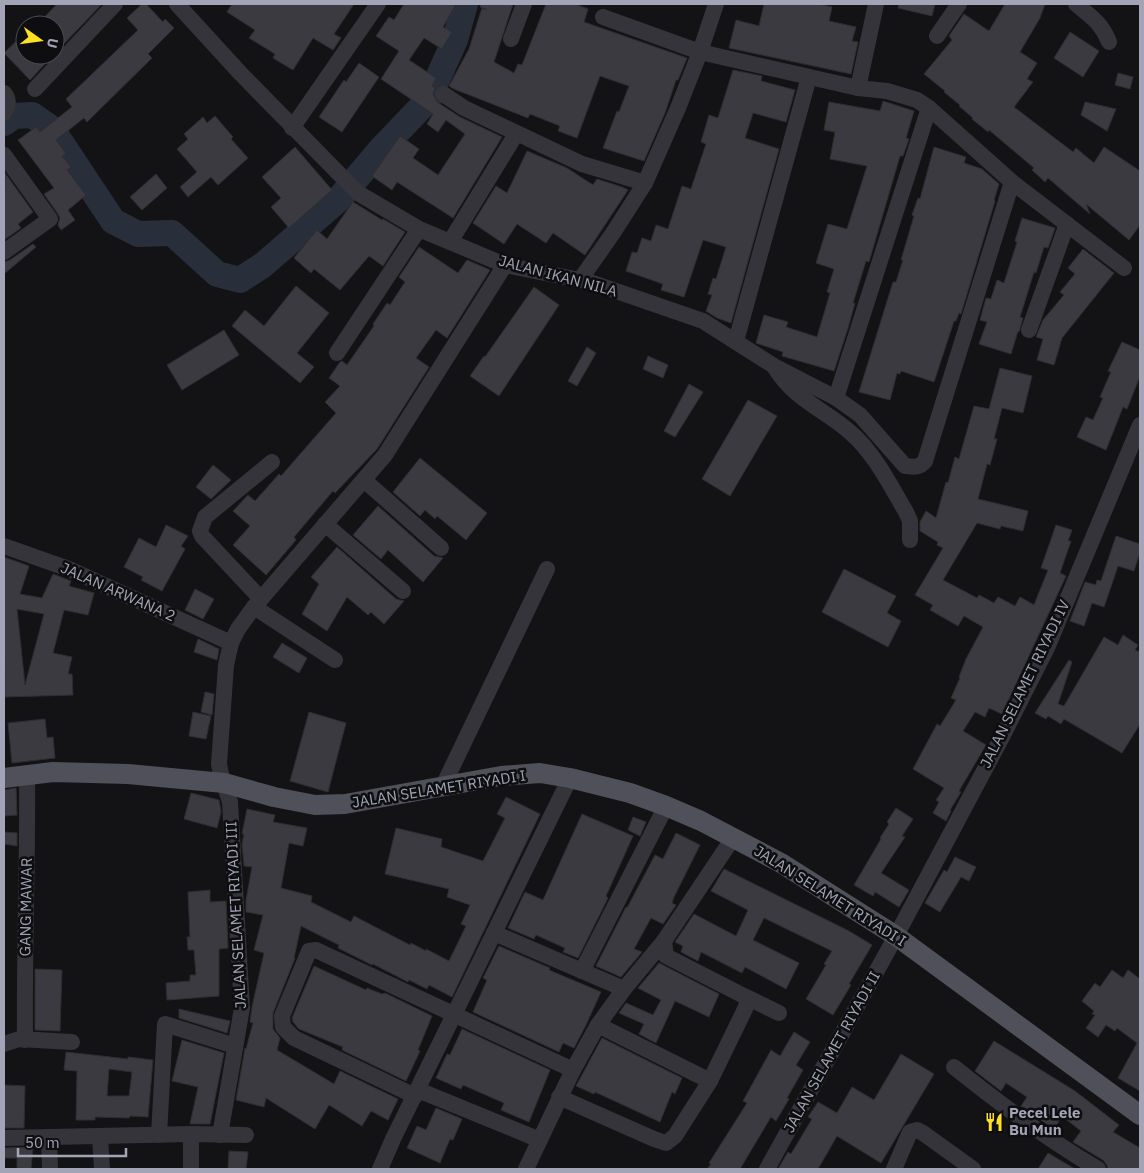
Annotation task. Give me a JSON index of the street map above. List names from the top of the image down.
{
  "streets": {
    "main road": ["JALAN SELAMET RIYADI I"],
    "street": [
      "JALAN IKAN NILA",
      "JALAN ARWANA 2",
      "JALAN SELAMET RIYADI IV",
      "GANG MAWAR",
      "JALAN SELAMET RIYADI III",
      "JALAN SELAMET RIYADI II"
    ]
  },
  "crossings": [
    ["JALAN IKAN NILA", "JALAN SELAMET RIYADI III"],
    ["JALAN ARWANA 2", "JALAN SELAMET RIYADI III"],
    ["JALAN SELAMET RIYADI IV", "JALAN SELAMET RIYADI I"],
    ["JALAN SELAMET RIYADI IV", "JALAN SELAMET RIYADI II"],
    ["JALAN SELAMET RIYADI I", "GANG MAWAR"],
    ["JALAN SELAMET RIYADI I", "JALAN SELAMET RIYADI III"],
    ["JALAN SELAMET RIYADI I", "JALAN SELAMET RIYADI II"]
  ],
  "places": {
    "restaurant": ["Pecel Lele Bu Mun"]
  },
  "scale_bar": "50 m",
  "north": "right"
}
